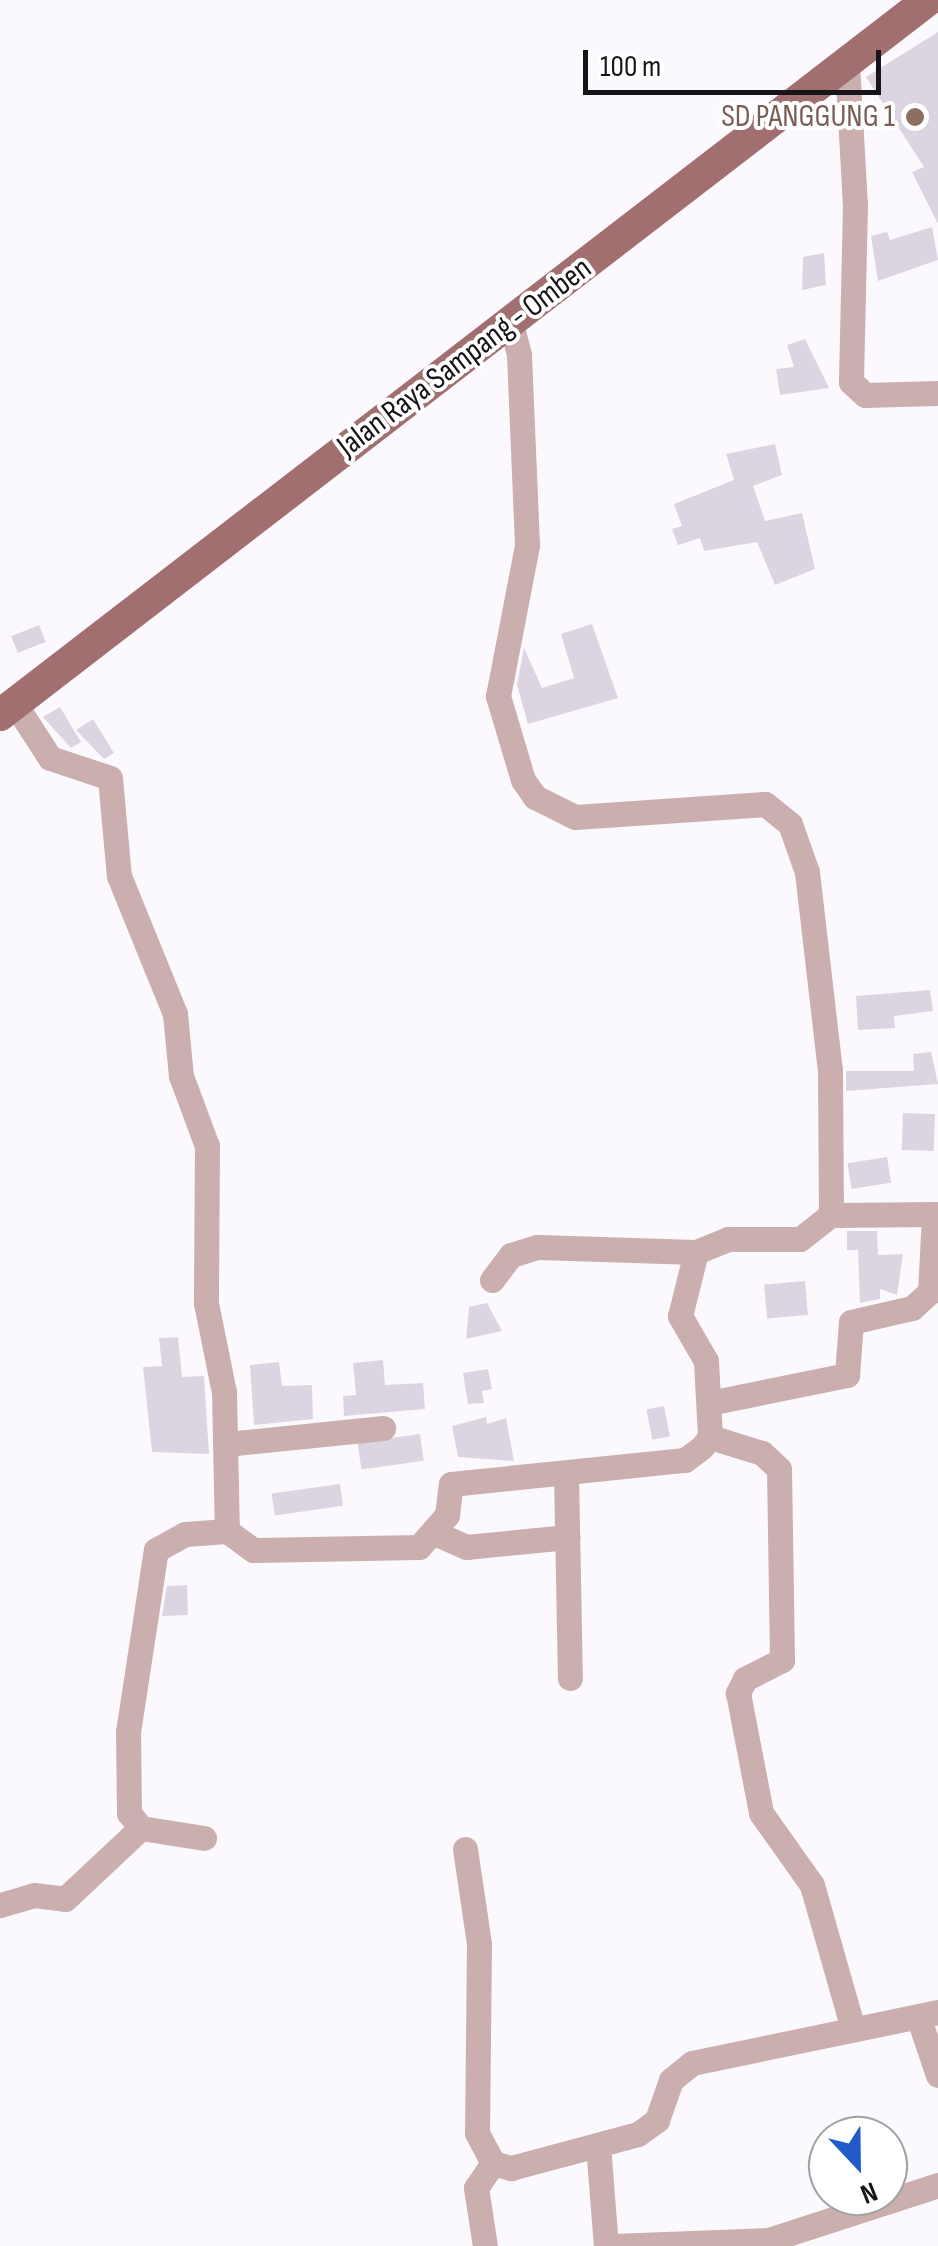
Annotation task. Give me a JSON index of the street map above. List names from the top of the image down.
{
  "streets": {
    "main road": ["Jalan Raya Sampang - Omben"]
  },
  "places": ["SD PANGGUNG 1"],
  "scale_bar": "100 m",
  "north": "bottom"
}
